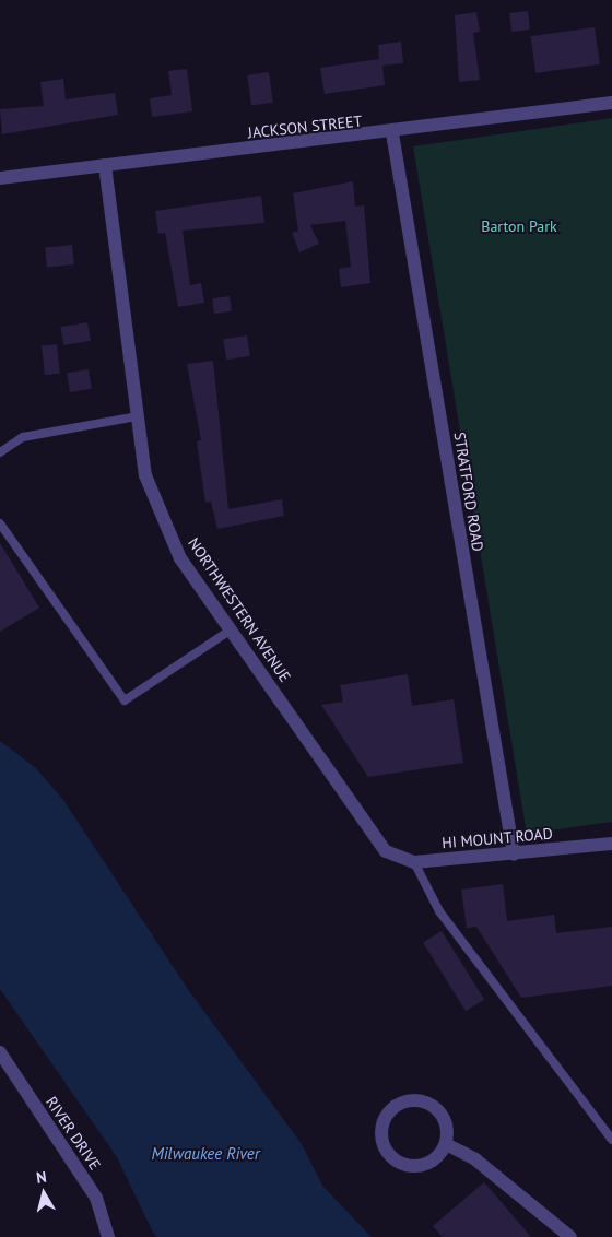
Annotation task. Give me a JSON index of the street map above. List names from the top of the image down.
{
  "streets": {
    "street": [
      "JACKSON STREET",
      "STRATFORD ROAD",
      "NORTHWESTERN AVENUE",
      "HI MOUNT ROAD",
      "RIVER DRIVE"
    ]
  },
  "crossings": [
    ["JACKSON STREET", "STRATFORD ROAD"],
    ["JACKSON STREET", "NORTHWESTERN AVENUE"],
    ["STRATFORD ROAD", "HI MOUNT ROAD"],
    ["NORTHWESTERN AVENUE", "HI MOUNT ROAD"]
  ],
  "water": ["Milwaukee River"],
  "parks": ["Barton Park"],
  "north": "top"
}
